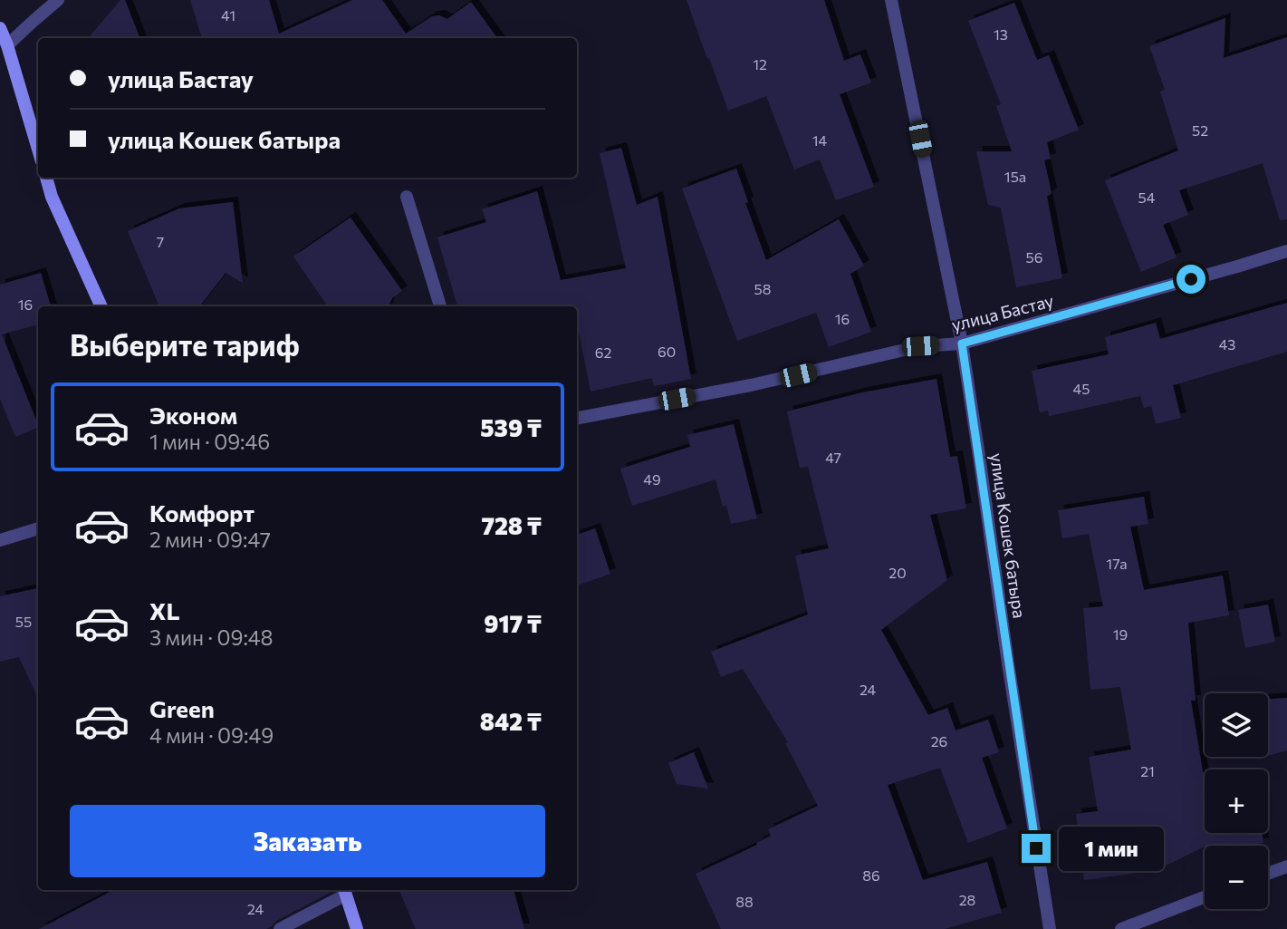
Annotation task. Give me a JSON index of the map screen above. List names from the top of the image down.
{
  "streets": {
    "street": ["улица Бастау", "улица Кошек батыра"]
  },
  "crossings": [
    ["улица Бастау", "улица Кошек батыра"]
  ],
  "house_numbers": [
    "41",
    "13",
    "12",
    "52",
    "14",
    "15а",
    "54",
    "7",
    "56",
    "58",
    "16",
    "16",
    "43",
    "60",
    "62",
    "45",
    "47",
    "49",
    "17а",
    "20",
    "55",
    "19",
    "24",
    "26",
    "21",
    "86",
    "28",
    "88",
    "24"
  ],
  "page": {
    "banner": ["улица Бастау", "улица Кошек батыра"],
    "heading": "Выберите тариф",
    "list": [
      {
        "name": "Эконом",
        "note": "1 мин · 09:46",
        "value": "539 ₸"
      },
      {
        "name": "Комфорт",
        "note": "2 мин · 09:47",
        "value": "728 ₸"
      },
      {
        "name": "XL",
        "note": "3 мин · 09:48",
        "value": "917 ₸"
      },
      {
        "name": "Green",
        "note": "4 мин · 09:49",
        "value": "842 ₸"
      }
    ],
    "map_buttons": ["+", "−"],
    "buttons": "Заказать",
    "bubble": "1 мин"
  }
}
